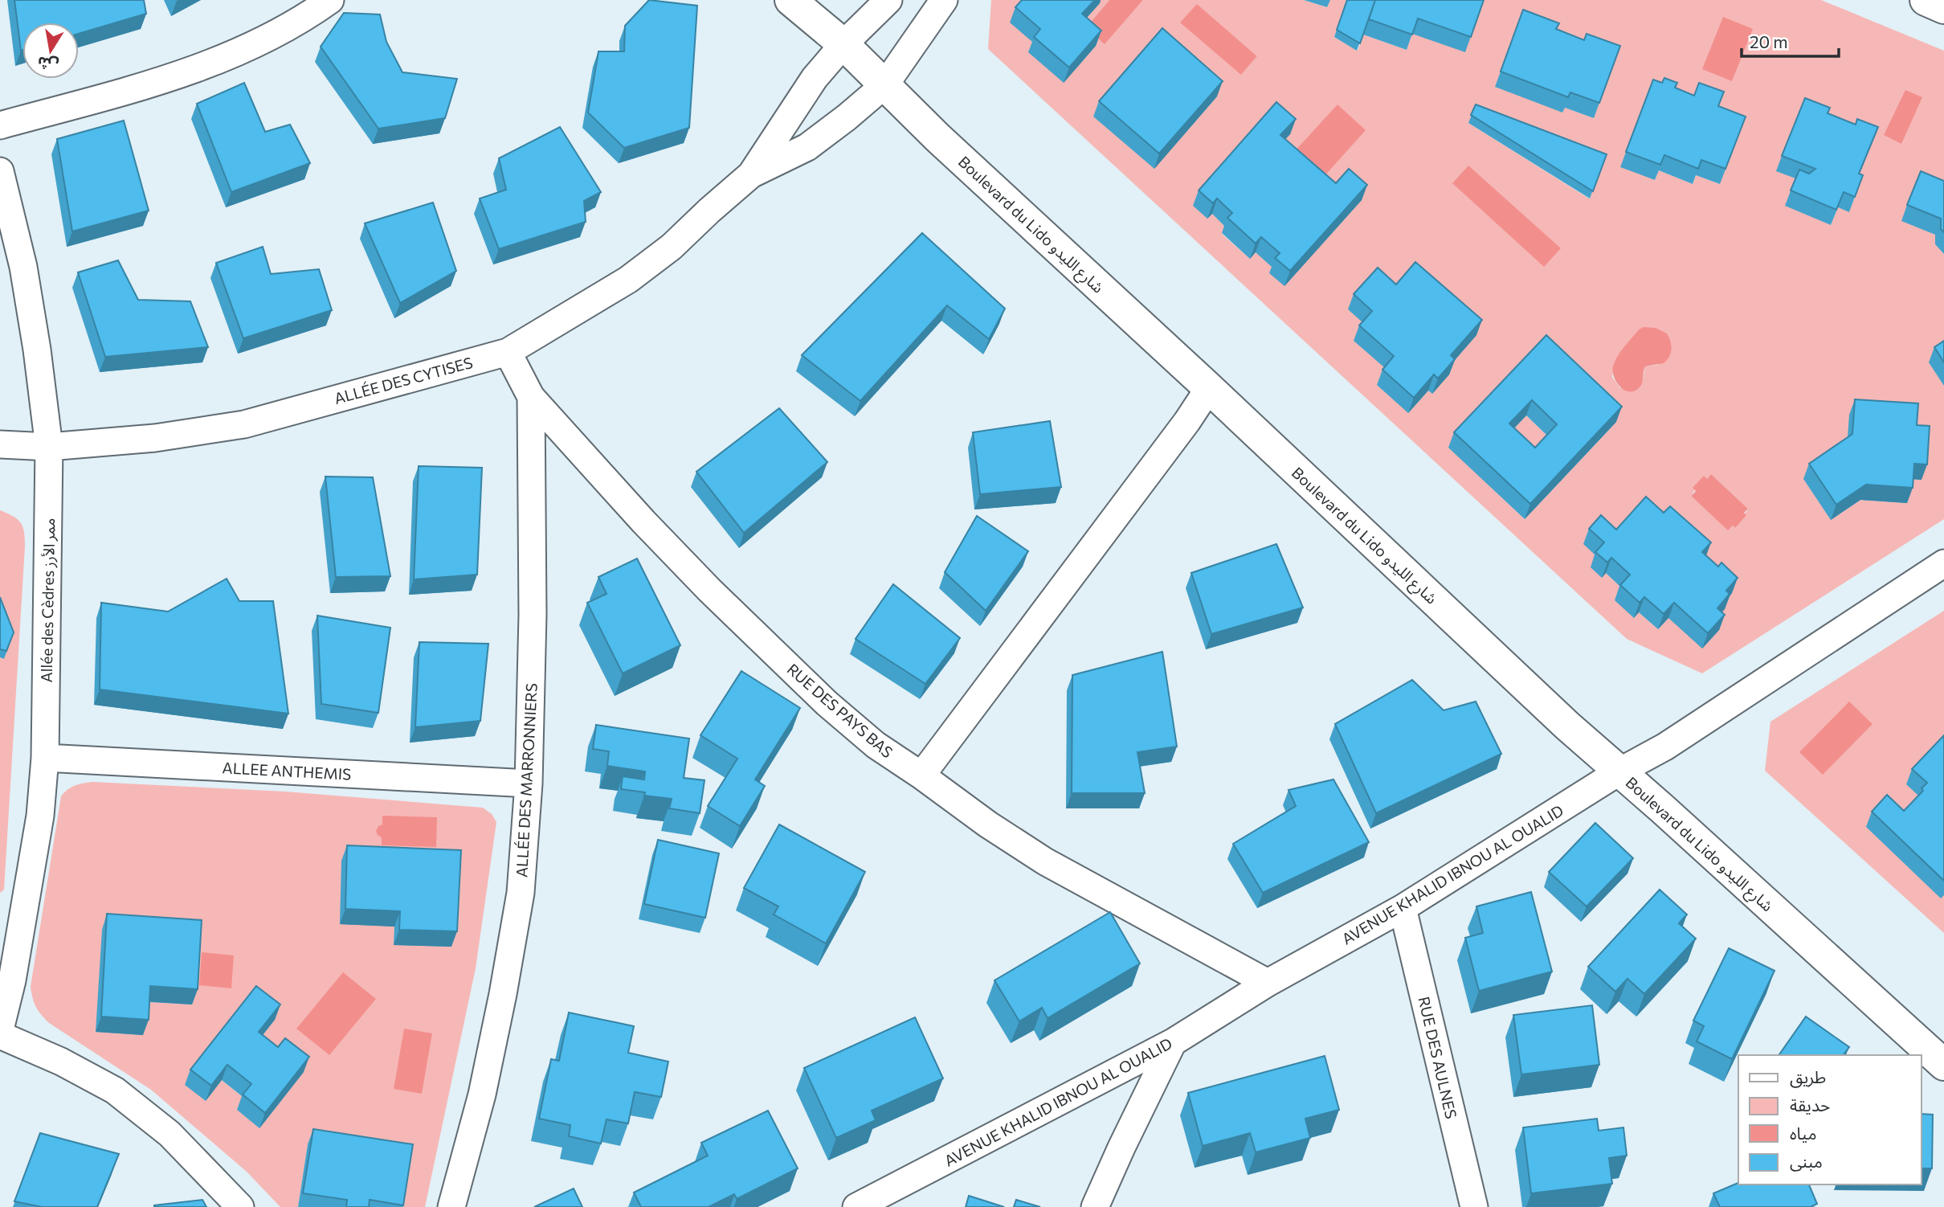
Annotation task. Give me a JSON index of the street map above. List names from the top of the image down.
{
  "streets": {
    "main road": ["Boulevard du Lido شارع الليدو"],
    "street": [
      "ALLÉE DES CYTISES",
      "Allée des Cèdres ممر الأرز",
      "RUE DES PAYS BAS",
      "ALLEE ANTHEMIS",
      "ALLÉE DES MARRONNIERS",
      "AVENUE KHALID IBNOU AL OUALID",
      "RUE DES AULNES"
    ]
  },
  "crossings": [
    ["Boulevard du Lido شارع الليدو", "ALLÉE DES CYTISES"],
    ["Boulevard du Lido شارع الليدو", "AVENUE KHALID IBNOU AL OUALID"],
    ["ALLÉE DES CYTISES", "Allée des Cèdres ممر الأرز"],
    ["ALLÉE DES CYTISES", "ALLÉE DES MARRONNIERS"],
    ["Allée des Cèdres ممر الأرز", "ALLEE ANTHEMIS"],
    ["RUE DES PAYS BAS", "ALLÉE DES MARRONNIERS"],
    ["RUE DES PAYS BAS", "AVENUE KHALID IBNOU AL OUALID"],
    ["ALLEE ANTHEMIS", "ALLÉE DES MARRONNIERS"],
    ["AVENUE KHALID IBNOU AL OUALID", "RUE DES AULNES"]
  ],
  "legend": [
    "طريق",
    "حديقة",
    "مياه",
    "مبنى"
  ],
  "scale_bar": "20 m",
  "north": "bottom"
}
